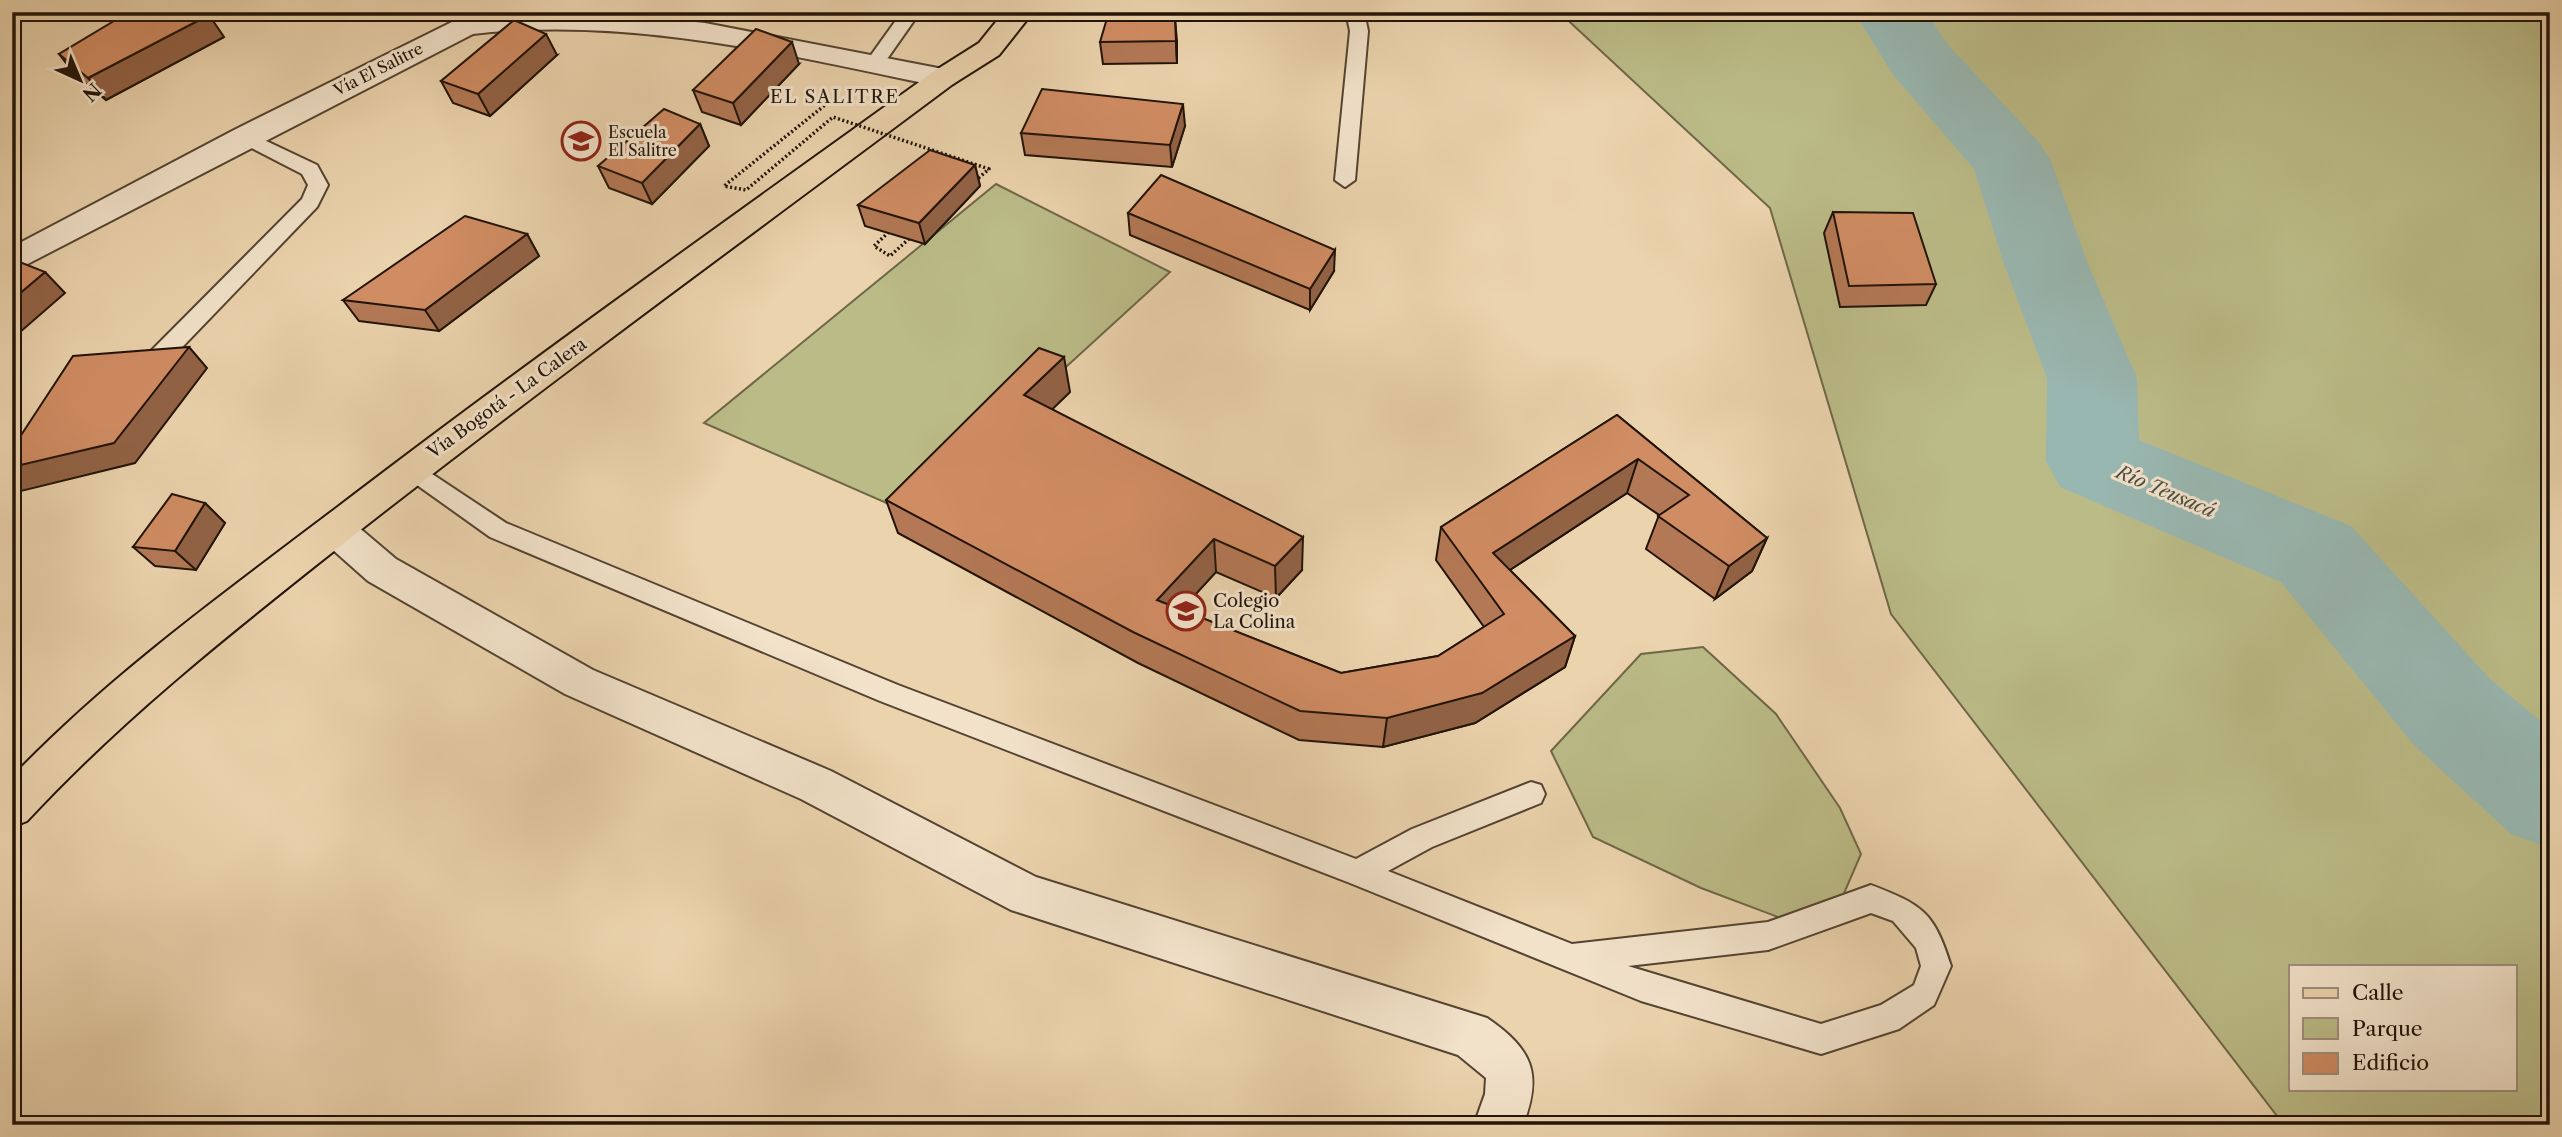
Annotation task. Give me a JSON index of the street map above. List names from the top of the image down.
{
  "streets": {
    "main road": ["Vía Bogotá - La Calera"],
    "street": ["Vía El Salitre"]
  },
  "crossings": [
    ["Vía El Salitre", "Vía Bogotá - La Calera"]
  ],
  "districts": ["EL SALITRE"],
  "water": ["Río Teusacá"],
  "places": {
    "school or university": ["Escuela El Salitre", "Colegio La Colina"]
  },
  "legend": ["Calle", "Parque", "Edificio"],
  "north": "bottom right"
}
